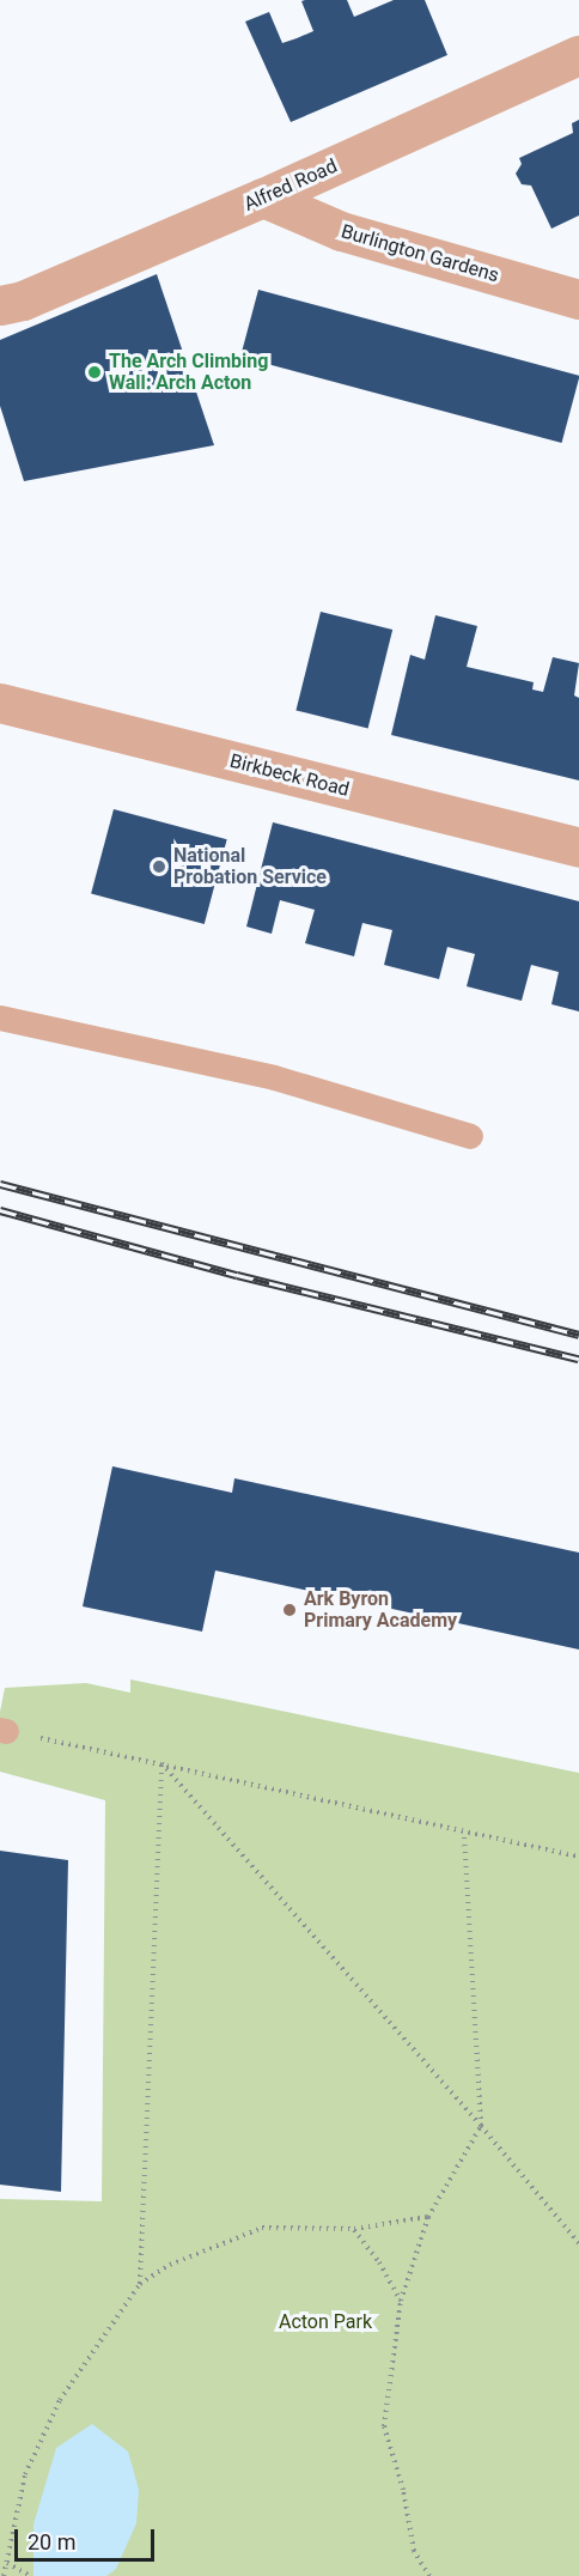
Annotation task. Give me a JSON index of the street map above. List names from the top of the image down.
{
  "streets": {
    "street": ["Alfred Road", "Burlington Gardens", "Birkbeck Road"]
  },
  "crossings": [
    ["Alfred Road", "Burlington Gardens"]
  ],
  "parks": ["Acton Park"],
  "places": ["The Arch Climbing Wall: Arch Acton", "National Probation Service", "Ark Byron Primary Academy"],
  "scale_bar": "20 m"
}
